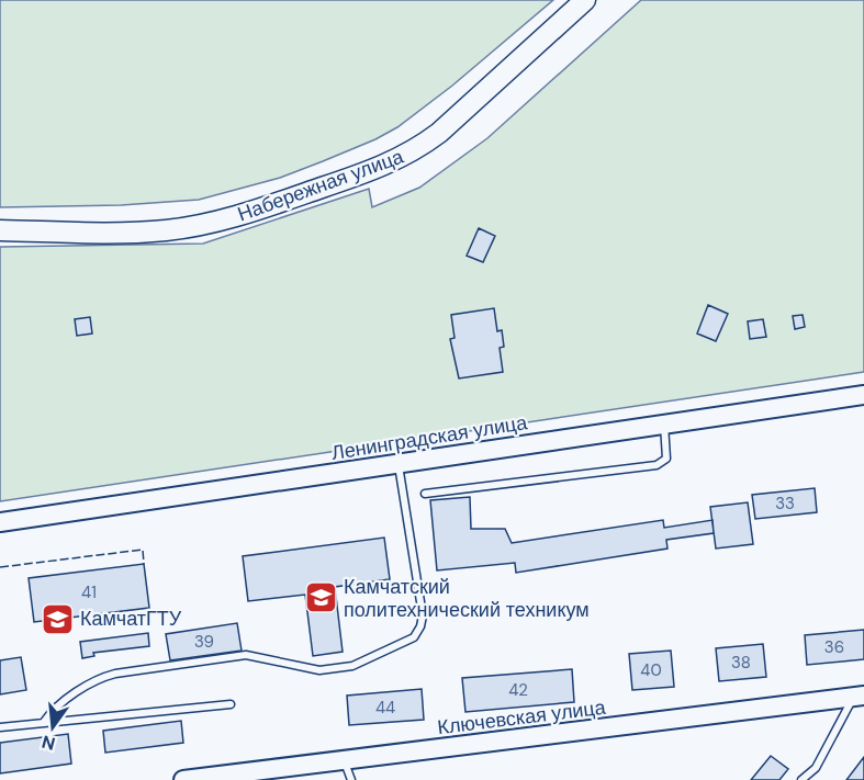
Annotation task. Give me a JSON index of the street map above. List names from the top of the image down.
{
  "streets": {
    "main road": ["Набережная улица", "Ленинградская улица", "Ключевская улица"]
  },
  "places": {
    "school or university": ["Камчатский политехнический техникум", "КамчатГТУ"]
  },
  "house_numbers": [
    "33",
    "41",
    "39",
    "36",
    "38",
    "40",
    "42",
    "44"
  ],
  "north": "bottom"
}
